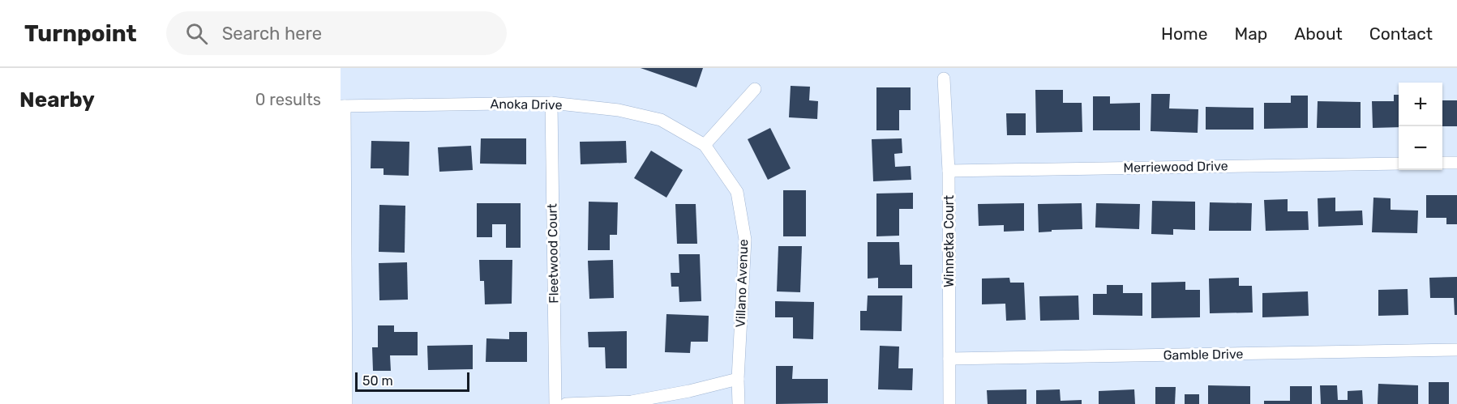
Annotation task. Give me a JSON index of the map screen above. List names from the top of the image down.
{
  "streets": {
    "street": [
      "Anoka Drive",
      "Merriewood Drive",
      "Winnetka Court",
      "Fleetwood Court",
      "Villano Avenue",
      "Gamble Drive"
    ]
  },
  "crossings": [
    ["Anoka Drive", "Fleetwood Court"],
    ["Anoka Drive", "Villano Avenue"],
    ["Merriewood Drive", "Winnetka Court"],
    ["Winnetka Court", "Gamble Drive"]
  ],
  "scale_bar": "50 m",
  "page": {
    "header": "Turnpoint",
    "search": "Search here",
    "nav": [
      "Home",
      "Map",
      "About",
      "Contact"
    ],
    "heading": ["Nearby", "0 results"],
    "map_buttons": ["+", "−"],
    "scale": "50 m"
  }
}
